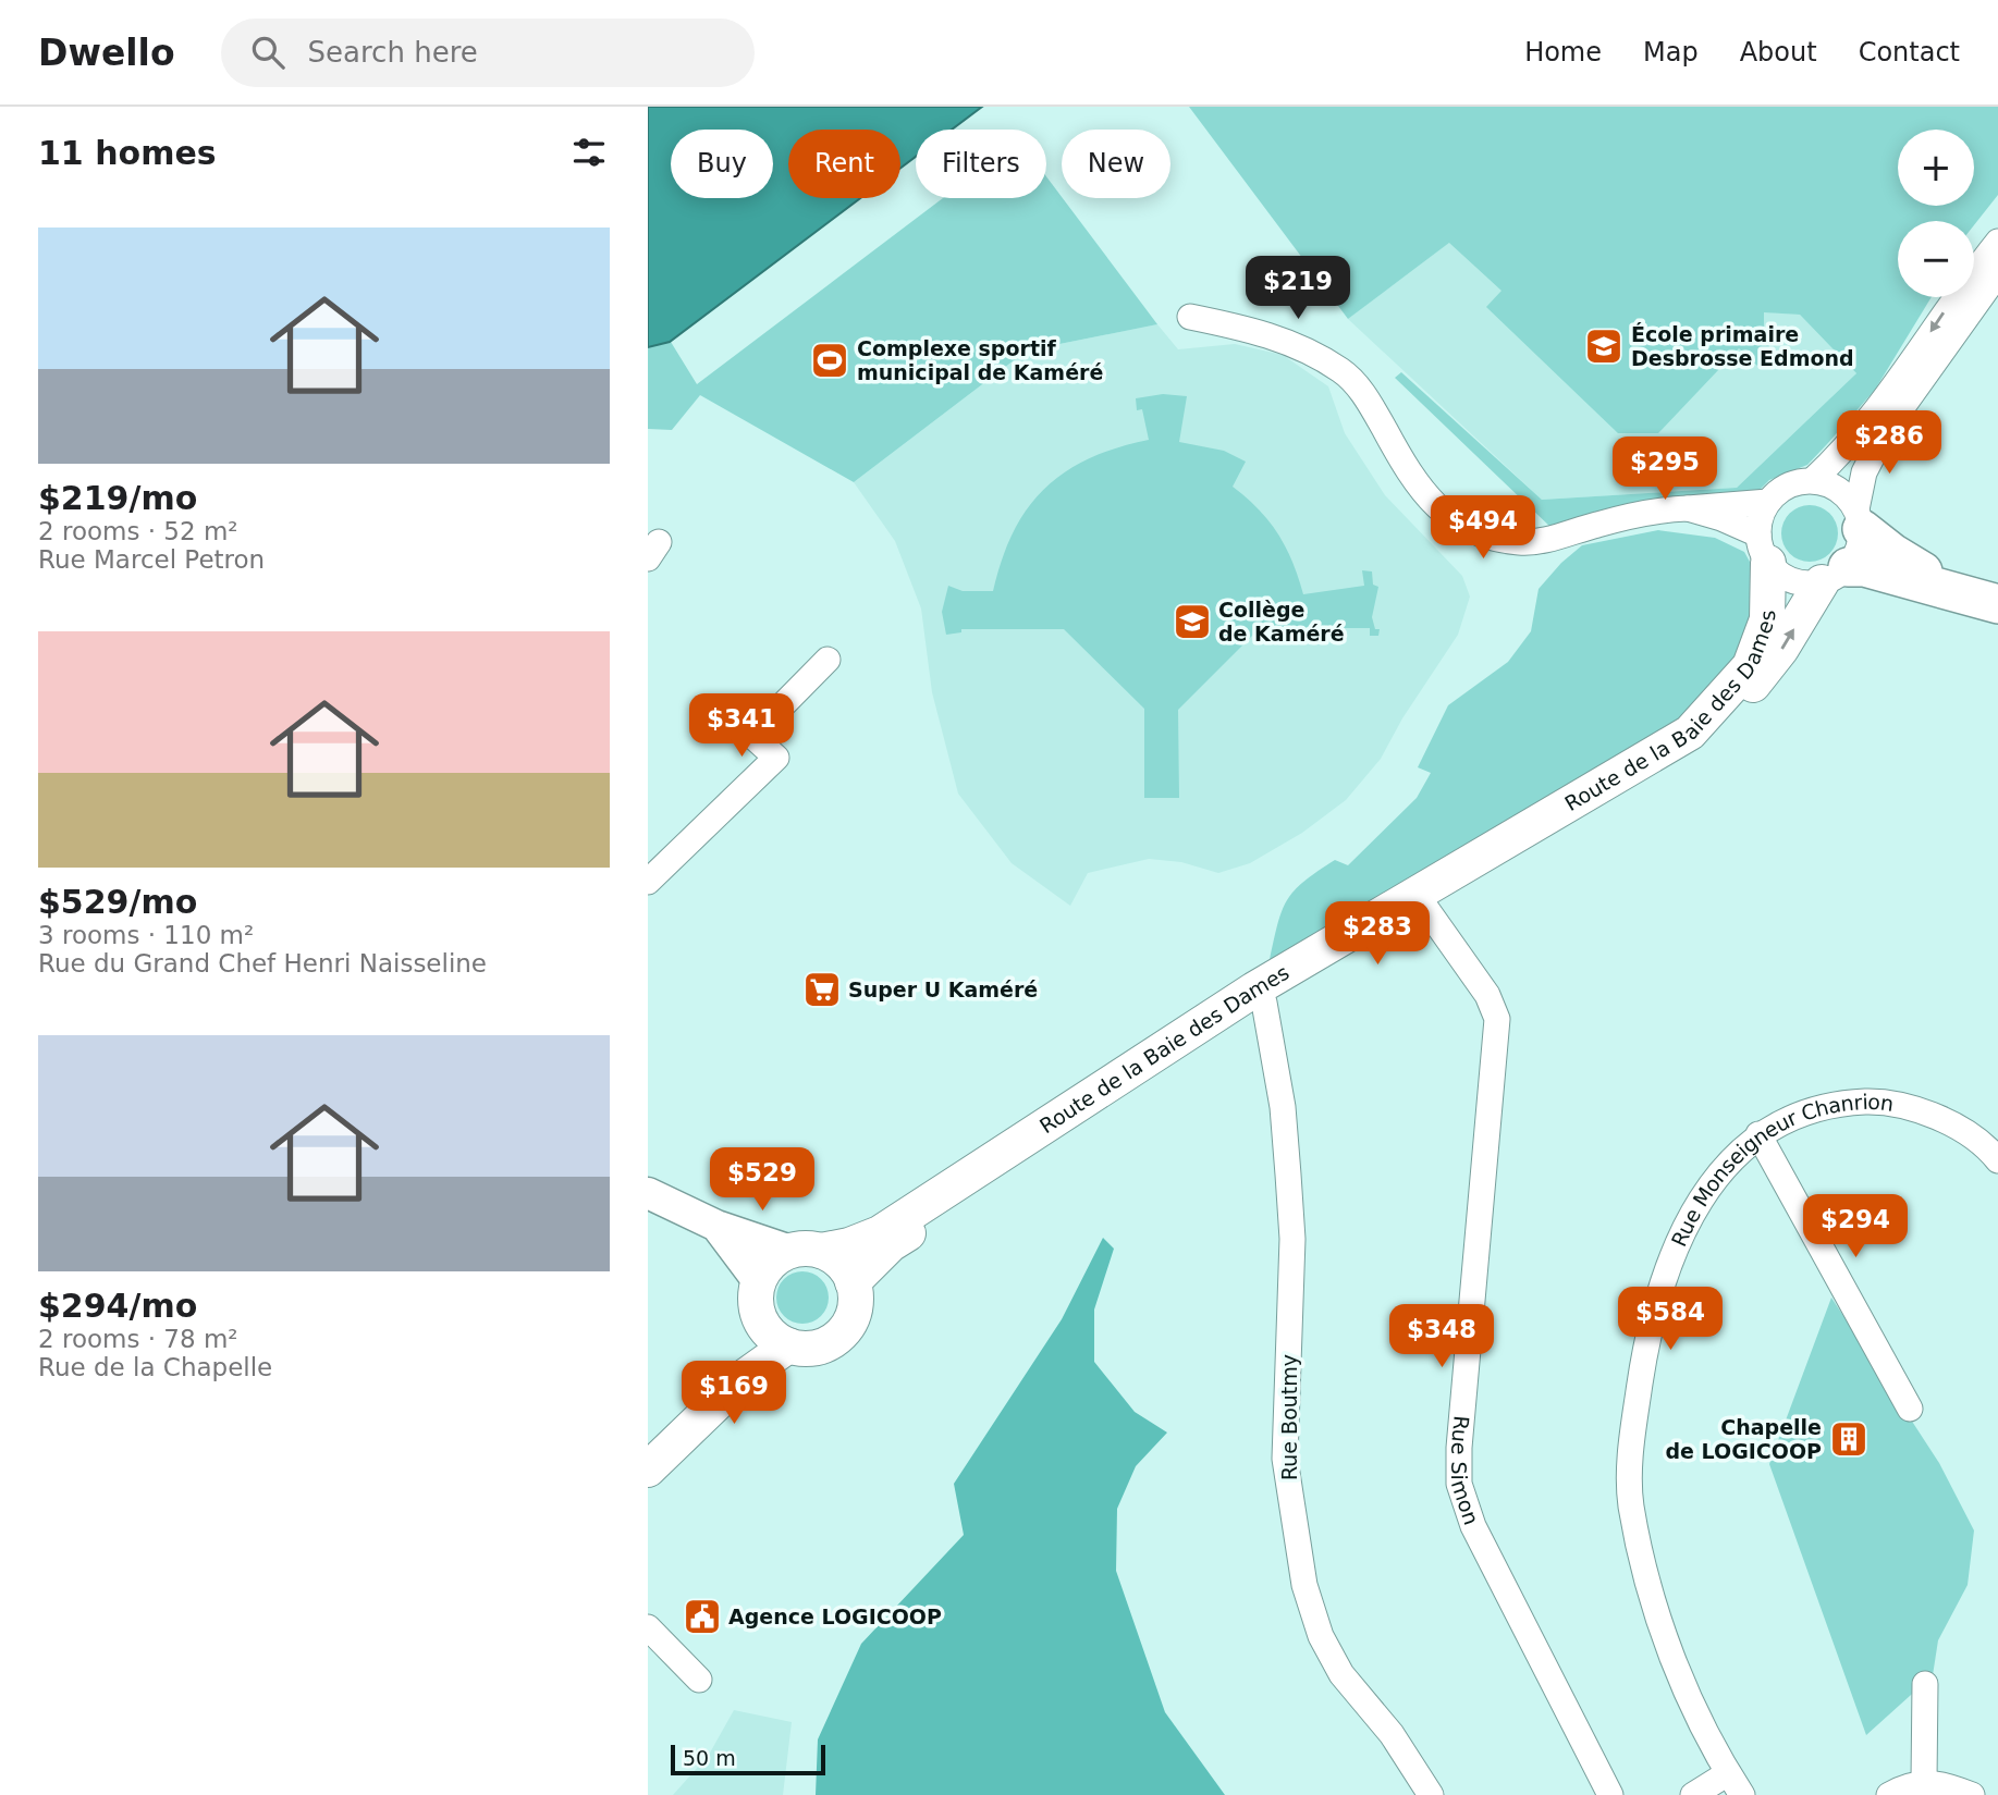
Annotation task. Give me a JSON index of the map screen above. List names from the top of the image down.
{
  "streets": {
    "main road": ["Route de la Baie des Dames"],
    "street": ["Rue Monseigneur Chanrion", "Rue Boutmy", "Rue Simon"]
  },
  "crossings": [
    ["Route de la Baie des Dames", "Rue Boutmy"],
    ["Route de la Baie des Dames", "Rue Simon"]
  ],
  "places": {
    "school or university": ["École primaire Desbrosse Edmond", "Collège de Kaméré"],
    "sports": ["Complexe sportif municipal de Kaméré"],
    "supermarket": ["Super U Kaméré"],
    "building": ["Chapelle de LOGICOOP"],
    "public building": ["Agence LOGICOOP"]
  },
  "scale_bar": "50 m",
  "page": {
    "header": "Dwello",
    "search": "Search here",
    "nav": [
      "Home",
      "Map",
      "About",
      "Contact"
    ],
    "heading": "11 homes",
    "map_buttons": ["+", "−"],
    "chip": [
      "Buy",
      "Rent",
      "Filters",
      "New"
    ],
    "list": [
      {
        "name": "$219/mo",
        "note": "2 rooms · 52 m² · Rue Marcel Petron"
      },
      {
        "name": "$529/mo",
        "note": "3 rooms · 110 m² · Rue du Grand Chef Henri Naisseline"
      },
      {
        "name": "$294/mo",
        "note": "2 rooms · 78 m² · Rue de la Chapelle"
      }
    ],
    "price": [
      "$219",
      "$286",
      "$295",
      "$494",
      "$341",
      "$283",
      "$529",
      "$294",
      "$584",
      "$348",
      "$169"
    ],
    "scale": "50 m"
  }
}
